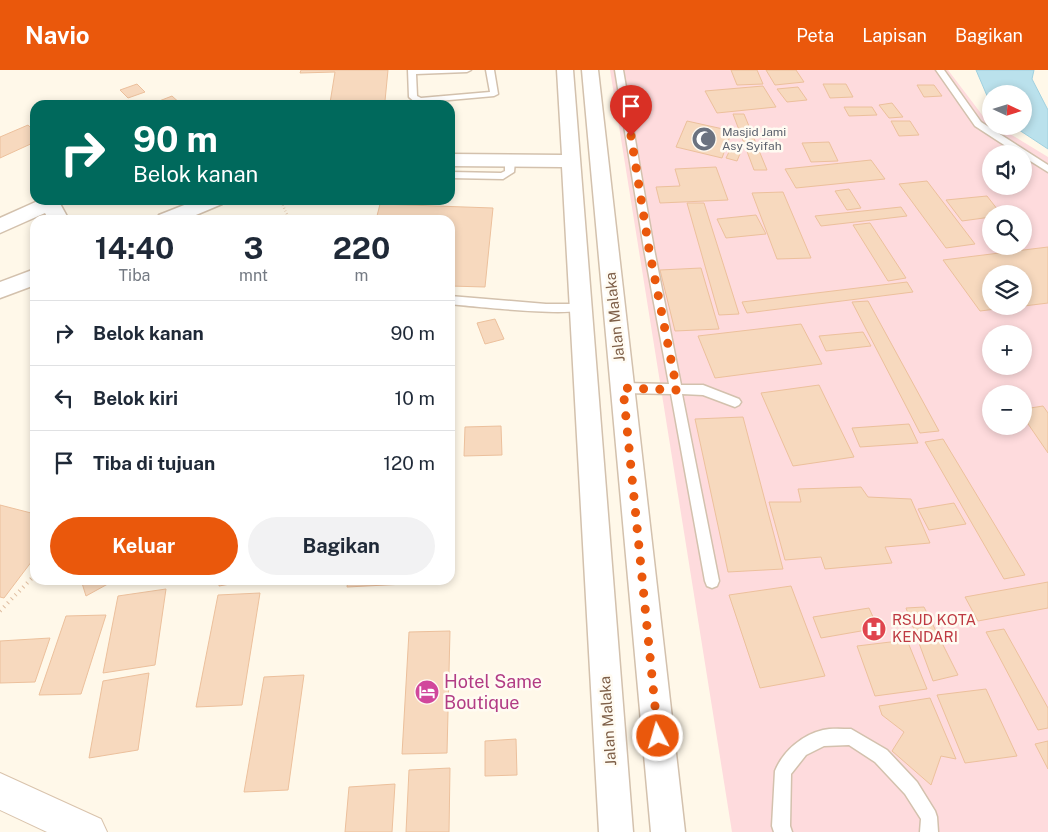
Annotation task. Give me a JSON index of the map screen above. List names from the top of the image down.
{
  "streets": {
    "street": ["Jalan Malaka"]
  },
  "places": {
    "mosque": ["Masjid Jami Asy Syifah"],
    "hospital": ["RSUD KOTA KENDARI"],
    "hotel": ["Hotel Same Boutique"]
  },
  "north": "right",
  "page": {
    "header": "Navio",
    "nav": ["Peta", "Lapisan", "Bagikan"],
    "map_buttons": ["+", "−"],
    "turn": ["90 m", "Belok kanan"],
    "eta": [
      "14:40",
      "Tiba",
      "3",
      "mnt",
      "220",
      "m"
    ],
    "list": [
      {
        "name": "Belok kanan",
        "value": "90 m"
      },
      {
        "name": "Belok kiri",
        "value": "10 m"
      },
      {
        "name": "Tiba di tujuan",
        "value": "120 m"
      }
    ],
    "buttons": ["Keluar", "Bagikan"]
  }
}
